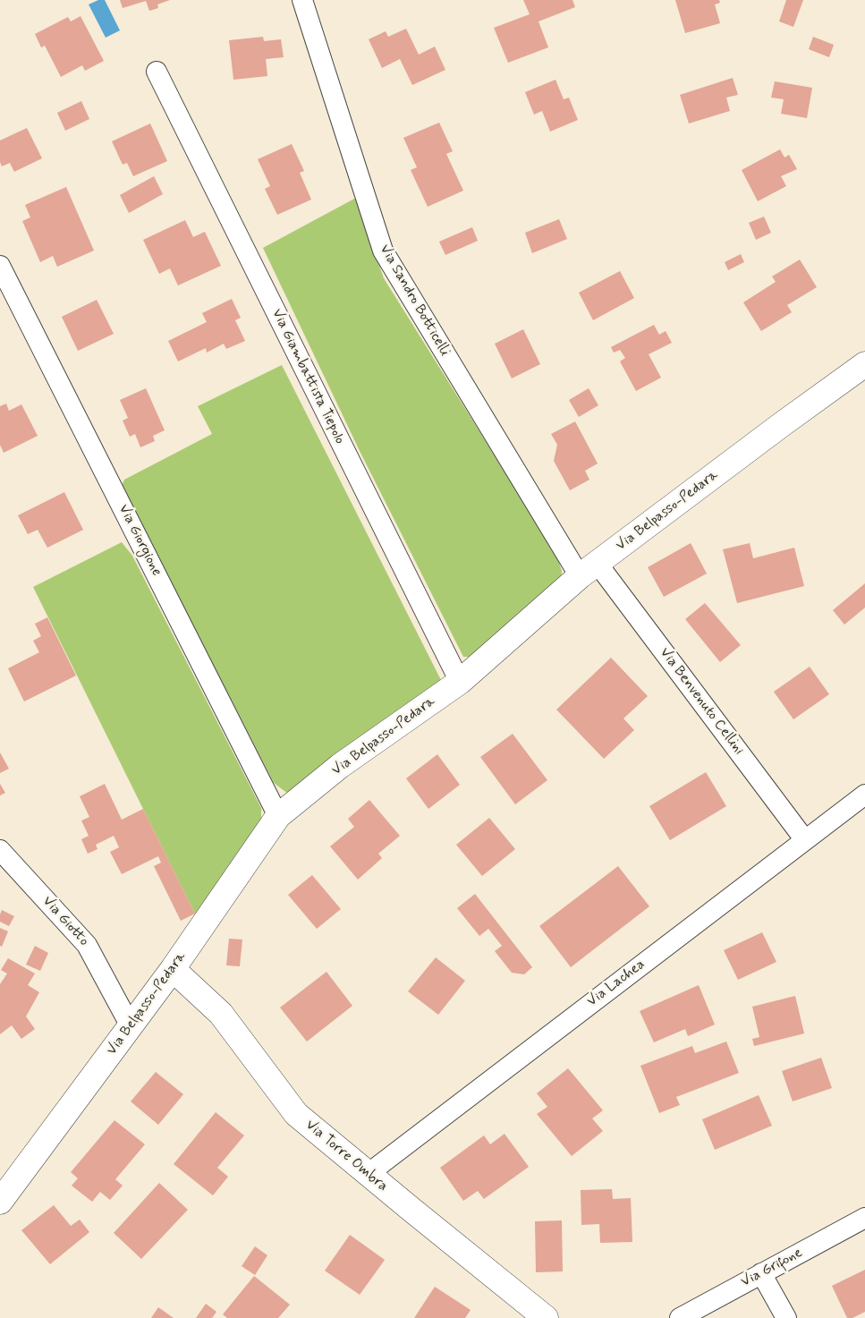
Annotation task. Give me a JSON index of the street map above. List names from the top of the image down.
{
  "streets": {
    "street": [
      "Via Sandro Botticelli",
      "Via Giambattista Tiepolo",
      "Via Belpasso-Pedara",
      "Via Giorgione",
      "Via Benvenuto Cellini",
      "Via Giotto",
      "Via Lachea",
      "Via Torre Ombra",
      "Via Grifone"
    ]
  },
  "crossings": [
    ["Via Sandro Botticelli", "Via Belpasso-Pedara"],
    ["Via Sandro Botticelli", "Via Benvenuto Cellini"],
    ["Via Giambattista Tiepolo", "Via Belpasso-Pedara"],
    ["Via Belpasso-Pedara", "Via Giorgione"],
    ["Via Belpasso-Pedara", "Via Benvenuto Cellini"],
    ["Via Belpasso-Pedara", "Via Giotto"],
    ["Via Belpasso-Pedara", "Via Torre Ombra"],
    ["Via Benvenuto Cellini", "Via Lachea"],
    ["Via Lachea", "Via Torre Ombra"]
  ]
}
